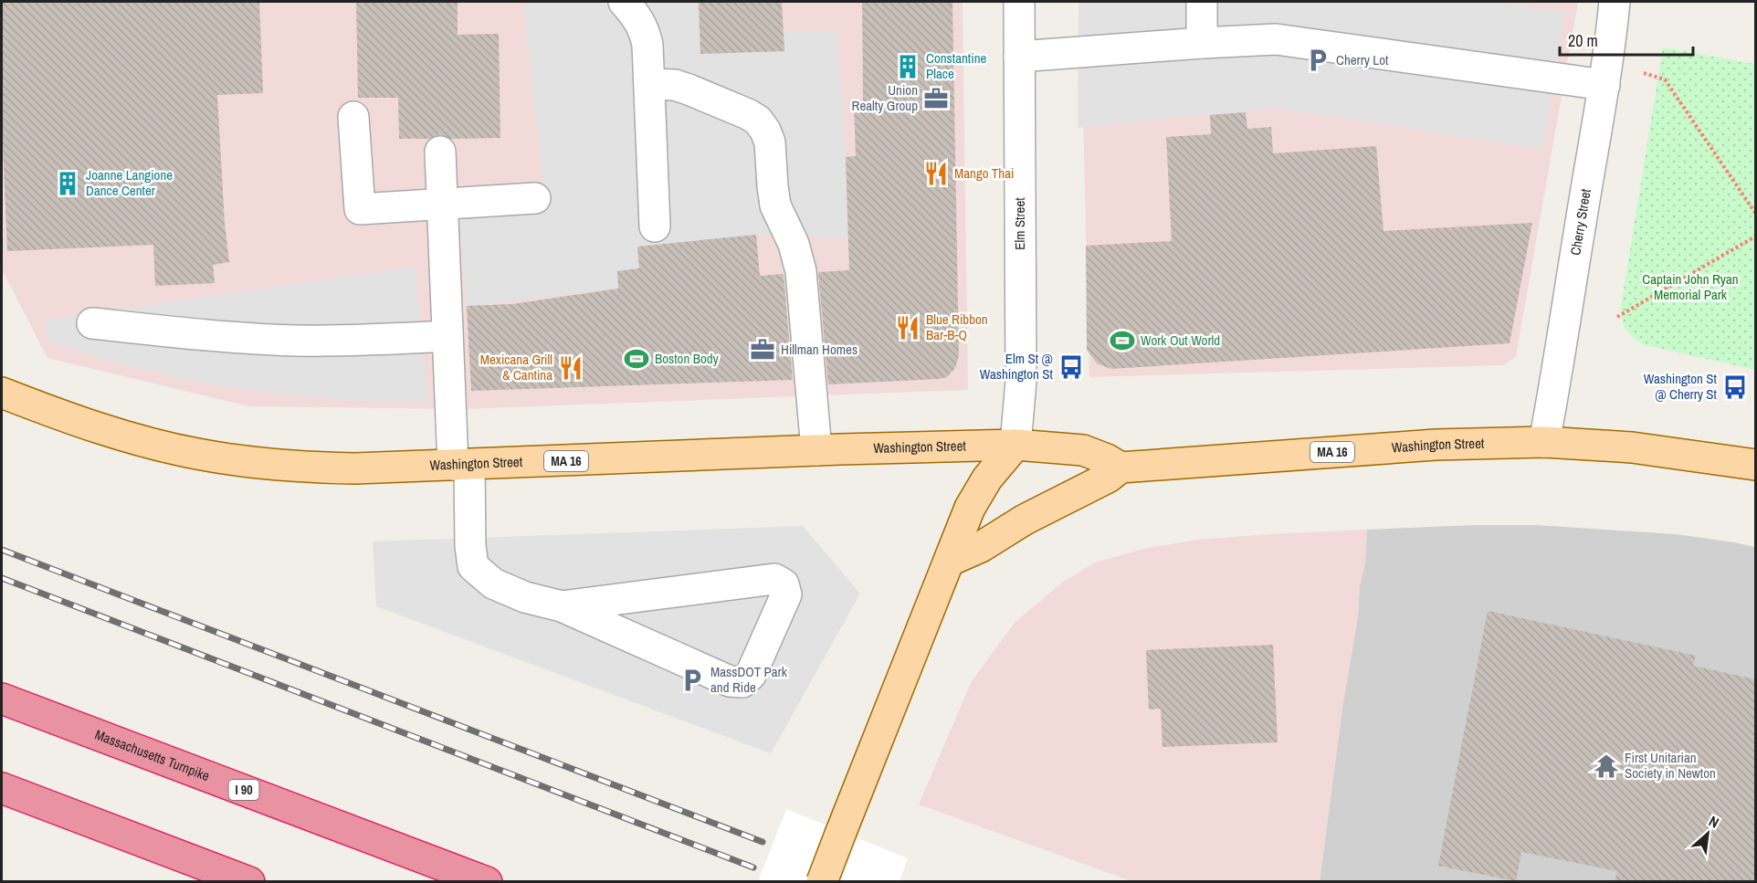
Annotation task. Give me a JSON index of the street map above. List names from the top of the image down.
{
  "streets": {
    "highway": ["Massachusetts Turnpike", "I 90"],
    "main road": ["Washington Street", "MA 16"],
    "street": ["Cherry Street", "Elm Street"]
  },
  "crossings": [
    ["Cherry Street", "Washington Street"],
    ["Elm Street", "Washington Street"]
  ],
  "parks": ["Captain John Ryan Memorial Park"],
  "places": {
    "parking": ["Cherry Lot", "MassDOT Park and Ride"],
    "building": ["Constantine Place", "Joanne Langione Dance Center"],
    "office": ["Union Realty Group", "Hillman Homes"],
    "restaurant": ["Mango Thai", "Blue Ribbon Bar-B-Q", "Mexicana Grill & Cantina"],
    "sports": ["Work Out World", "Boston Body"],
    "bus stop": ["Elm St @ Washington St", "Washington St @ Cherry St"],
    "temple": ["First Unitarian Society in Newton"]
  },
  "scale_bar": "20 m",
  "north": "top right"
}
